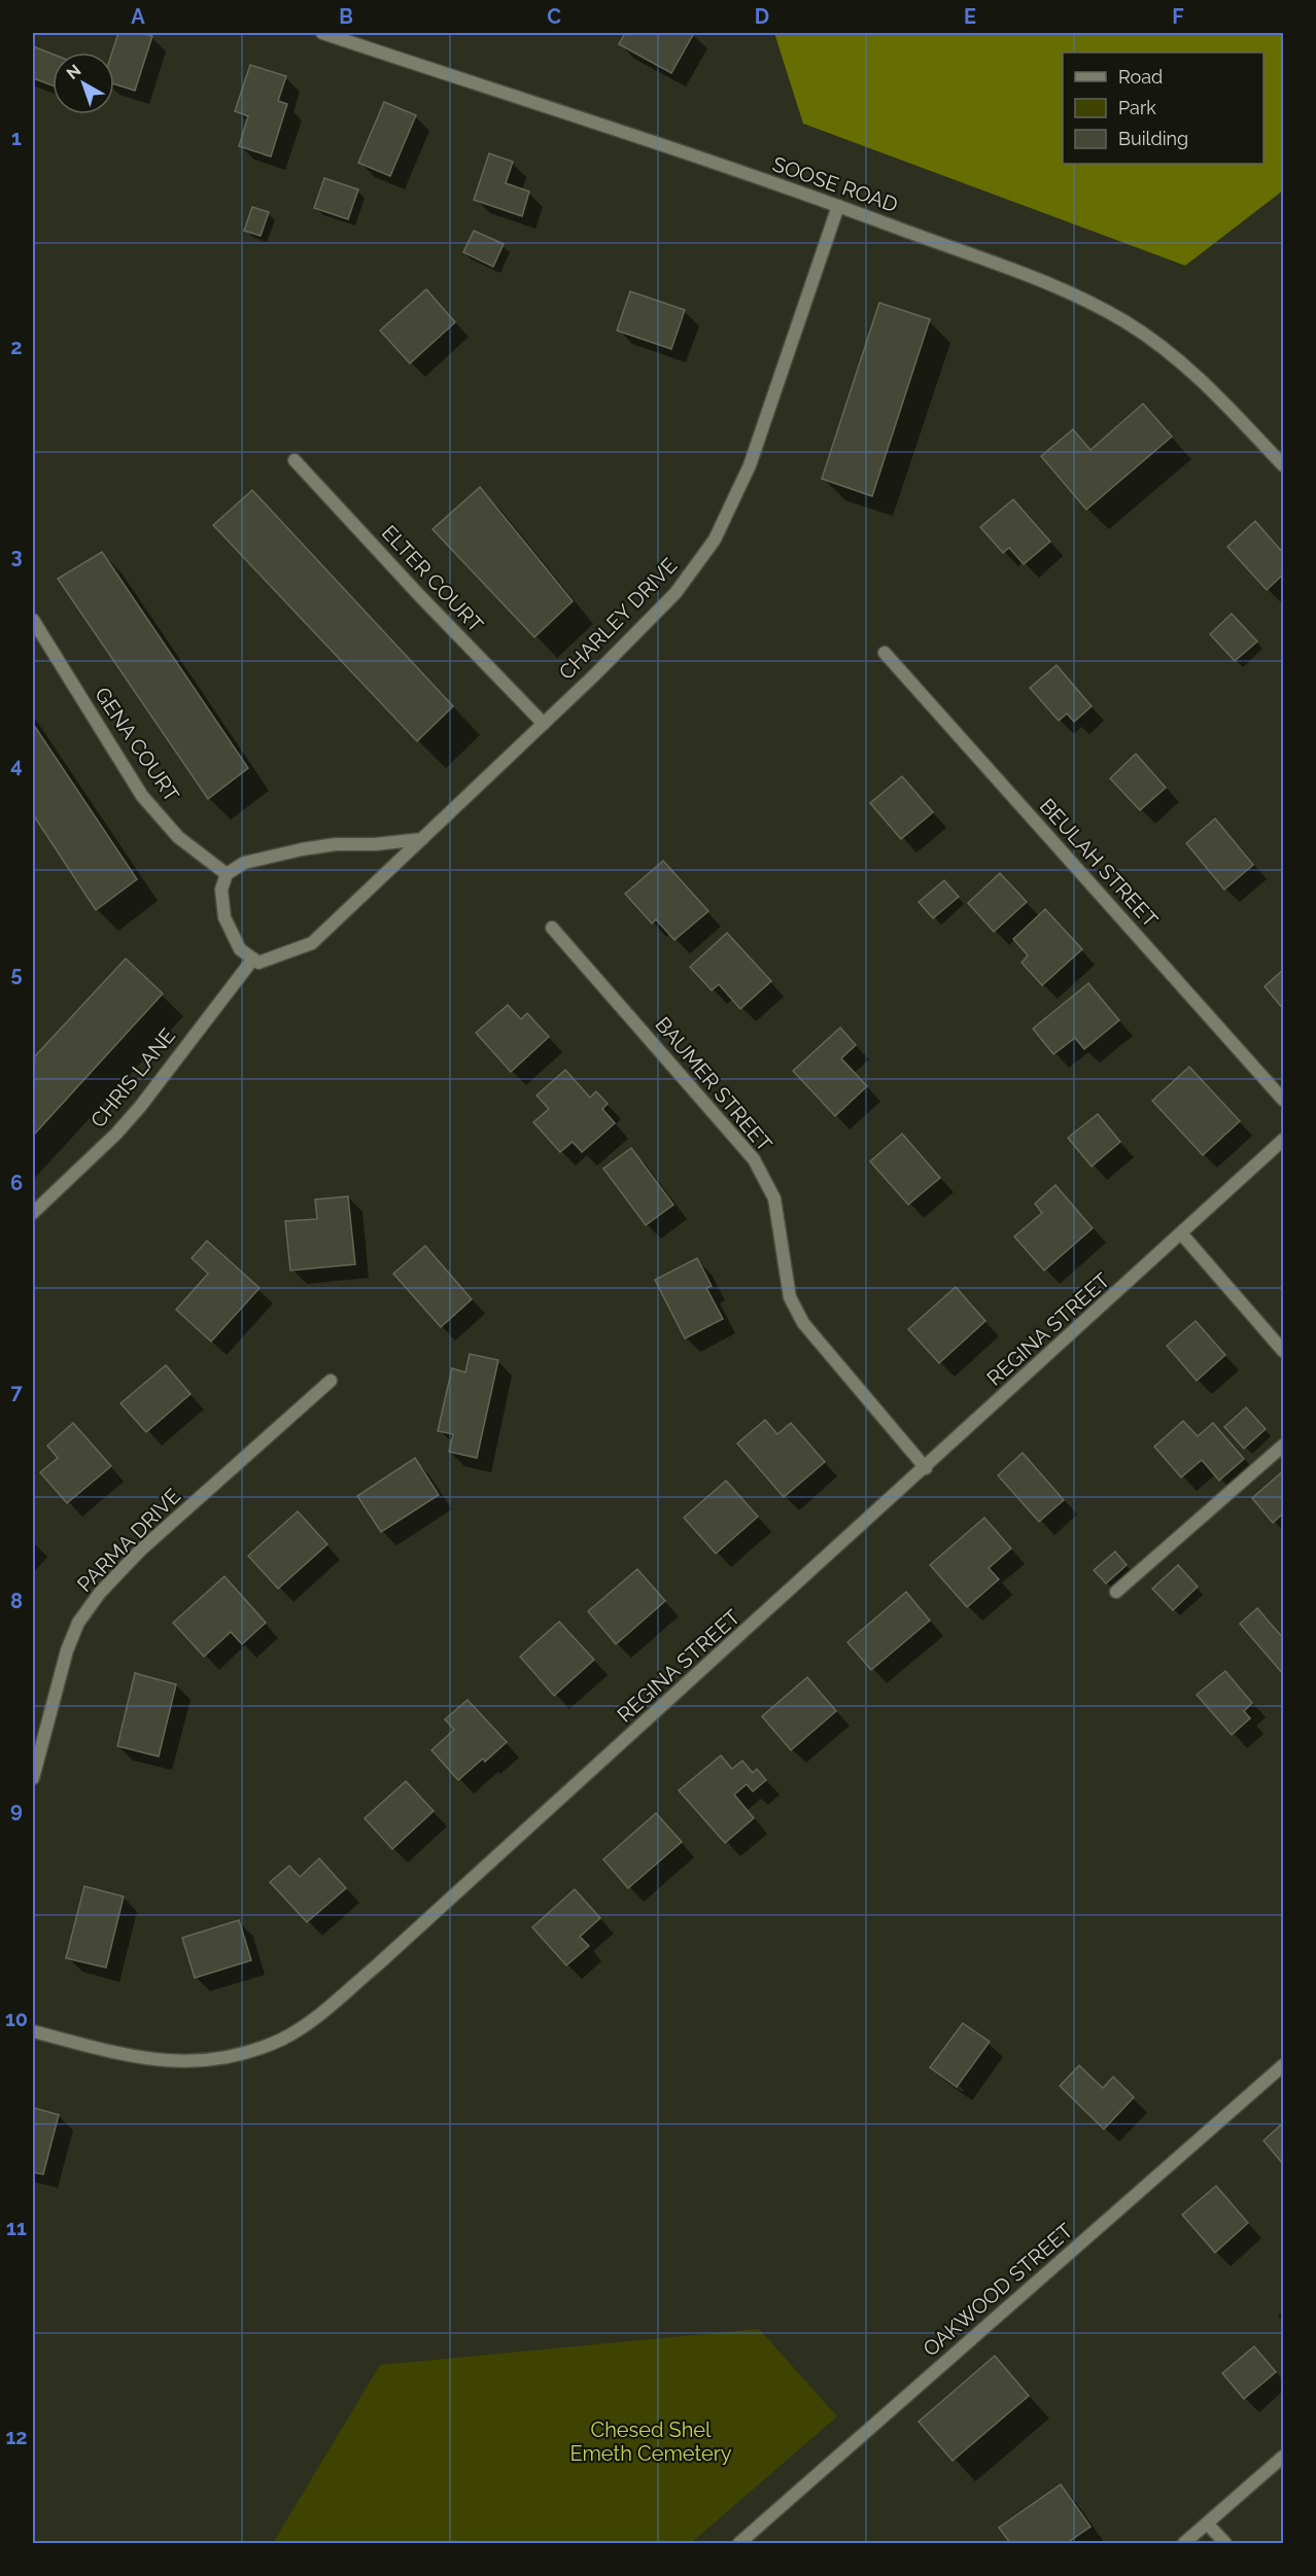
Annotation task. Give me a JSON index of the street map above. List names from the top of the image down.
{
  "streets": {
    "street": [
      "SOOSE ROAD",
      "ELTER COURT",
      "CHARLEY DRIVE",
      "GENA COURT",
      "BEULAH STREET",
      "CHRIS LANE",
      "BAUMER STREET",
      "REGINA STREET",
      "PARMA DRIVE",
      "OAKWOOD STREET"
    ]
  },
  "crossings": [
    ["SOOSE ROAD", "CHARLEY DRIVE"],
    ["ELTER COURT", "CHARLEY DRIVE"],
    ["CHARLEY DRIVE", "CHRIS LANE"],
    ["BAUMER STREET", "REGINA STREET"]
  ],
  "parks": ["Chesed Shel Emeth Cemetery"],
  "legend": ["Road", "Park", "Building"],
  "north": "top left",
  "grid": {
    "columns": [
      "A",
      "B",
      "C",
      "D",
      "E",
      "F"
    ],
    "rows": [
      "1",
      "2",
      "3",
      "4",
      "5",
      "6",
      "7",
      "8",
      "9",
      "10",
      "11",
      "12"
    ]
  }
}
